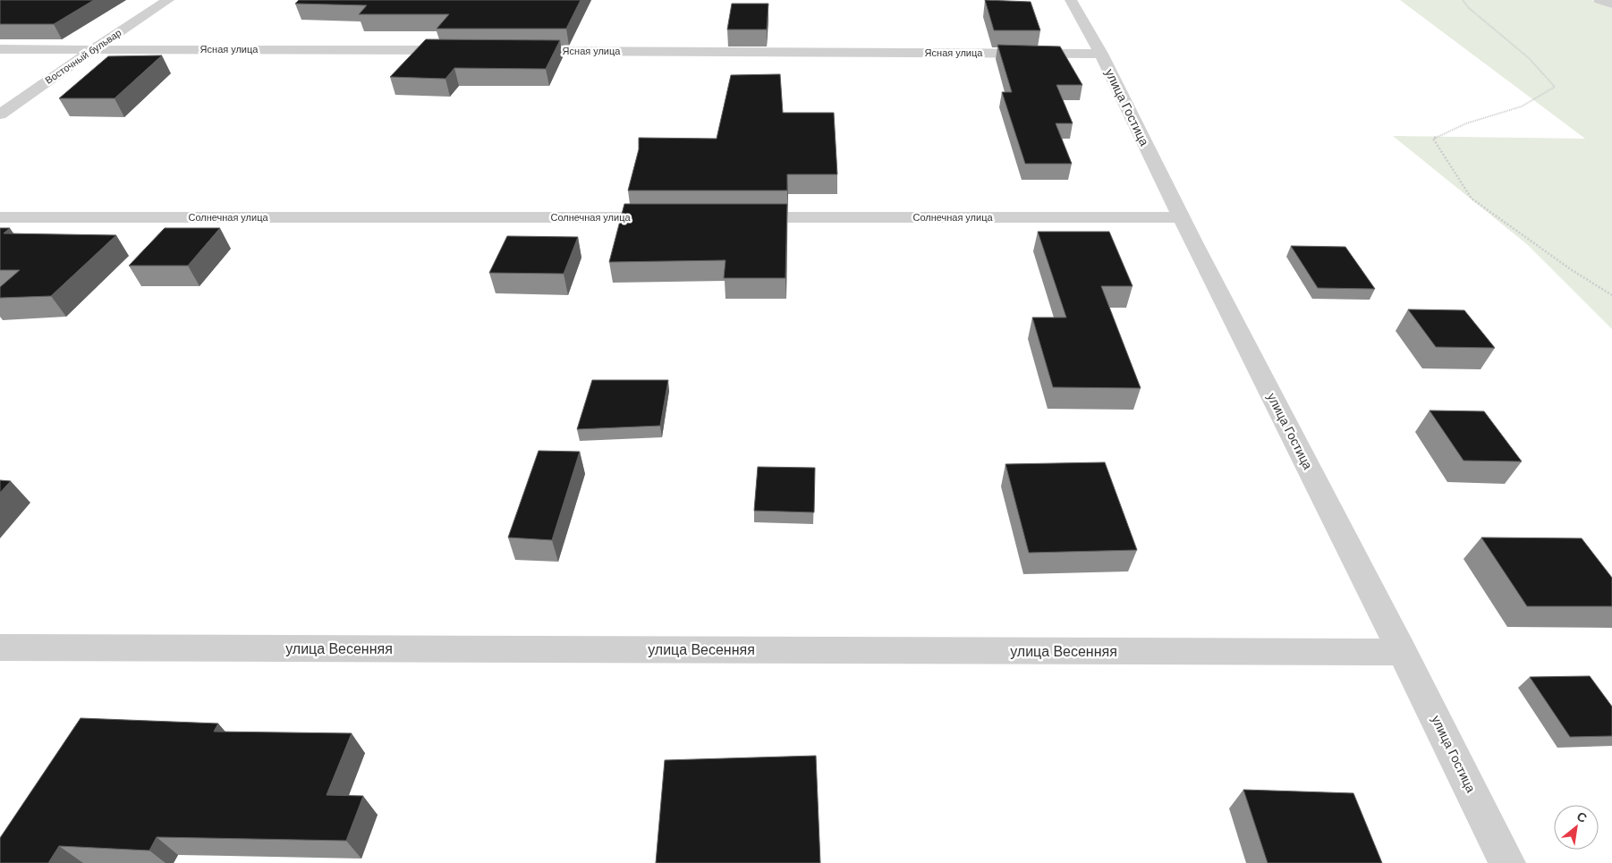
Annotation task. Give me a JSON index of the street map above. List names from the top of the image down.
{
  "streets": {
    "street": [
      "Ясная улица",
      "Восточный бульвар",
      "улица Гостица",
      "Солнечная улица",
      "улица Весенняя"
    ]
  },
  "crossings": [
    ["Ясная улица", "Восточный бульвар"],
    ["Ясная улица", "улица Гостица"],
    ["улица Гостица", "Солнечная улица"],
    ["улица Гостица", "улица Весенняя"]
  ],
  "north": "top right"
}
